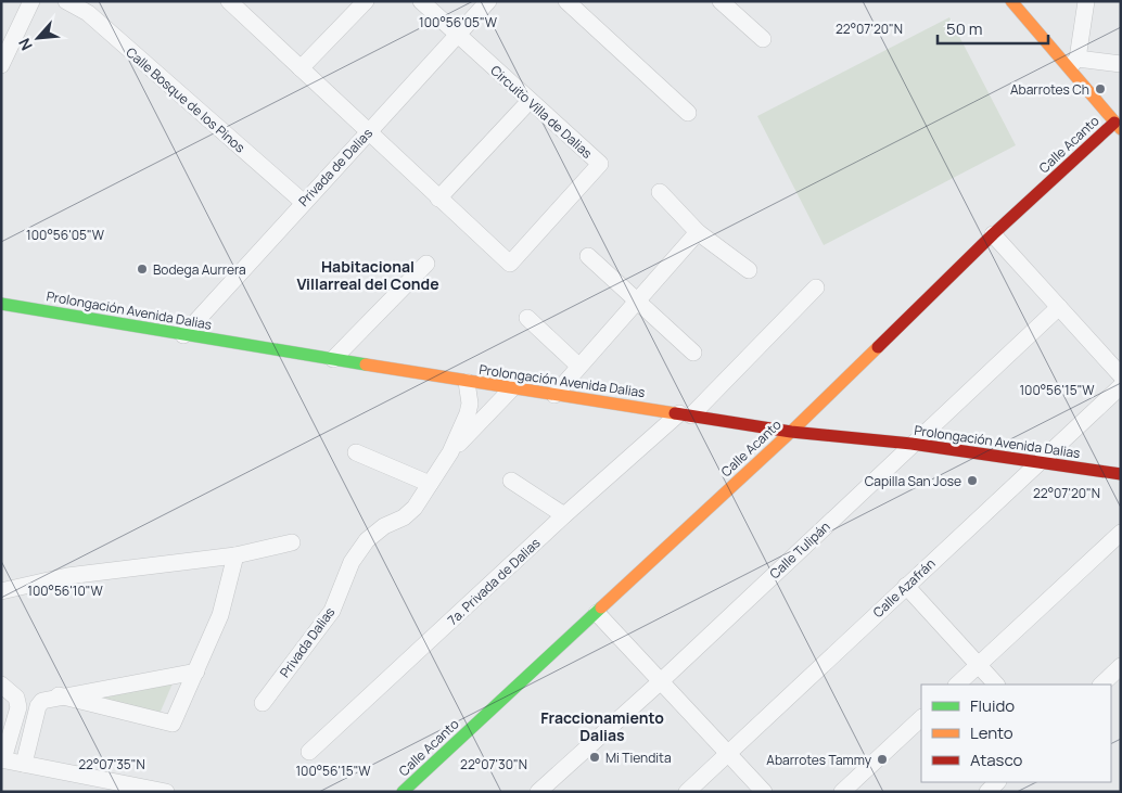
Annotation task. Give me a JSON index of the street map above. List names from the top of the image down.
{
  "streets": {
    "street": [
      "Calle Bosque de los Pinos",
      "Circuito Villa de Dalias",
      "Calle Acanto",
      "Privada de Dalias",
      "Prolongación Avenida Dalias",
      "Calle Tulipán",
      "7a. Privada de Dalias",
      "Calle Azafrán",
      "Privada Dalias"
    ]
  },
  "crossings": [
    ["Calle Bosque de los Pinos", "Privada de Dalias"],
    ["Circuito Villa de Dalias", "Privada de Dalias"],
    ["Calle Acanto", "Prolongación Avenida Dalias"],
    ["Privada de Dalias", "Prolongación Avenida Dalias"],
    ["Prolongación Avenida Dalias", "Calle Tulipán"],
    ["Prolongación Avenida Dalias", "7a. Privada de Dalias"],
    ["Prolongación Avenida Dalias", "Calle Azafrán"],
    ["Prolongación Avenida Dalias", "Privada Dalias"]
  ],
  "districts": ["Habitacional Villarreal del Conde", "Fraccionamiento Dalias"],
  "places": [
    "Abarrotes Ch",
    "Bodega Aurrera",
    "Capilla San Jose",
    "Mi Tiendita",
    "Abarrotes Tammy"
  ],
  "legend": ["Fluido", "Lento", "Atasco"],
  "scale_bar": "50 m",
  "north": "bottom left",
  "coordinates": [
    "100°56'05\"W",
    "22°07'20\"N",
    "100°56'15\"W",
    "100°56'10\"W",
    "22°07'35\"N",
    "22°07'30\"N"
  ]
}
